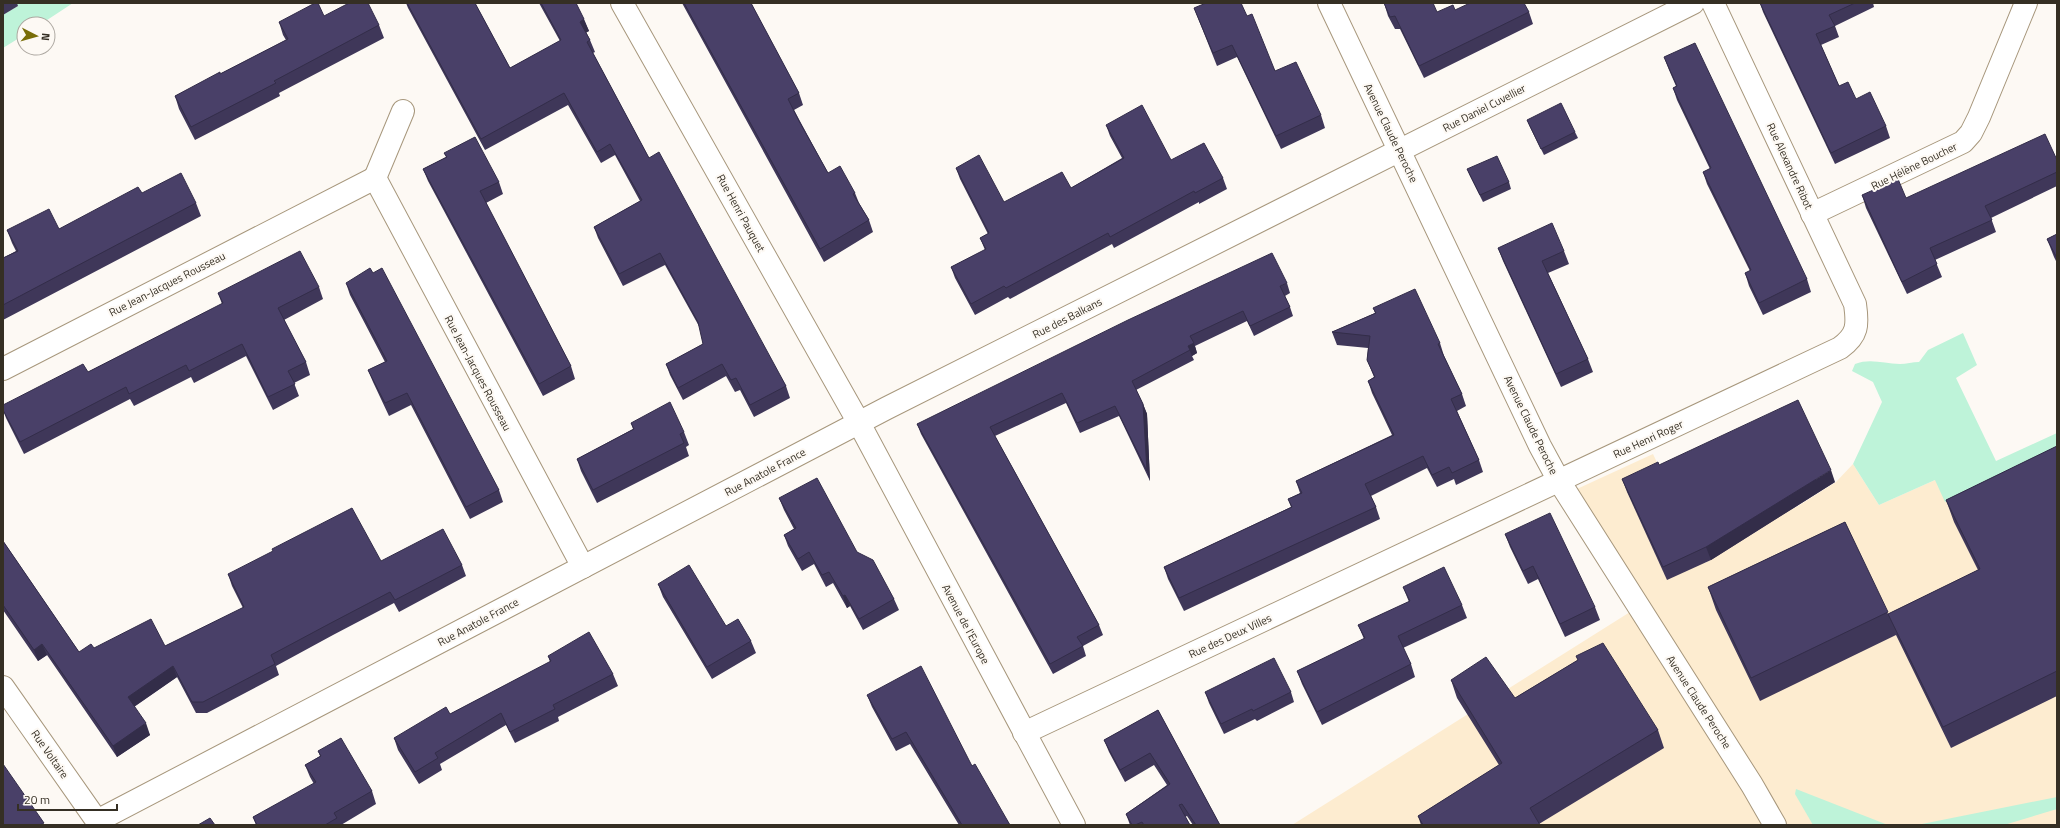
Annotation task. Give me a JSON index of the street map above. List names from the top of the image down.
{
  "streets": {
    "street": [
      "Rue Daniel Cuvellier",
      "Avenue Claude Peroche",
      "Rue Alexandre Ribot",
      "Rue Hélène Boucher",
      "Rue Henri Pauquet",
      "Rue Jean-Jacques Rousseau",
      "Rue des Balkans",
      "Rue Henri Roger",
      "Rue Anatole France",
      "Avenue de l'Europe",
      "Rue des Deux Villes",
      "Rue Voltaire"
    ]
  },
  "crossings": [
    ["Rue Daniel Cuvellier", "Avenue Claude Peroche"],
    ["Rue Daniel Cuvellier", "Rue des Balkans"],
    ["Avenue Claude Peroche", "Rue Henri Roger"],
    ["Rue Alexandre Ribot", "Rue Hélène Boucher"],
    ["Rue Alexandre Ribot", "Rue Henri Roger"],
    ["Rue Henri Pauquet", "Rue des Balkans"],
    ["Rue Henri Pauquet", "Rue Anatole France"],
    ["Rue Henri Pauquet", "Avenue de l'Europe"],
    ["Rue Jean-Jacques Rousseau", "Rue Anatole France"],
    ["Rue des Balkans", "Rue Anatole France"],
    ["Rue des Balkans", "Avenue de l'Europe"],
    ["Rue Henri Roger", "Rue des Deux Villes"],
    ["Rue Anatole France", "Avenue de l'Europe"],
    ["Rue Anatole France", "Rue Voltaire"],
    ["Avenue de l'Europe", "Rue des Deux Villes"]
  ],
  "scale_bar": "20 m",
  "north": "right"
}
